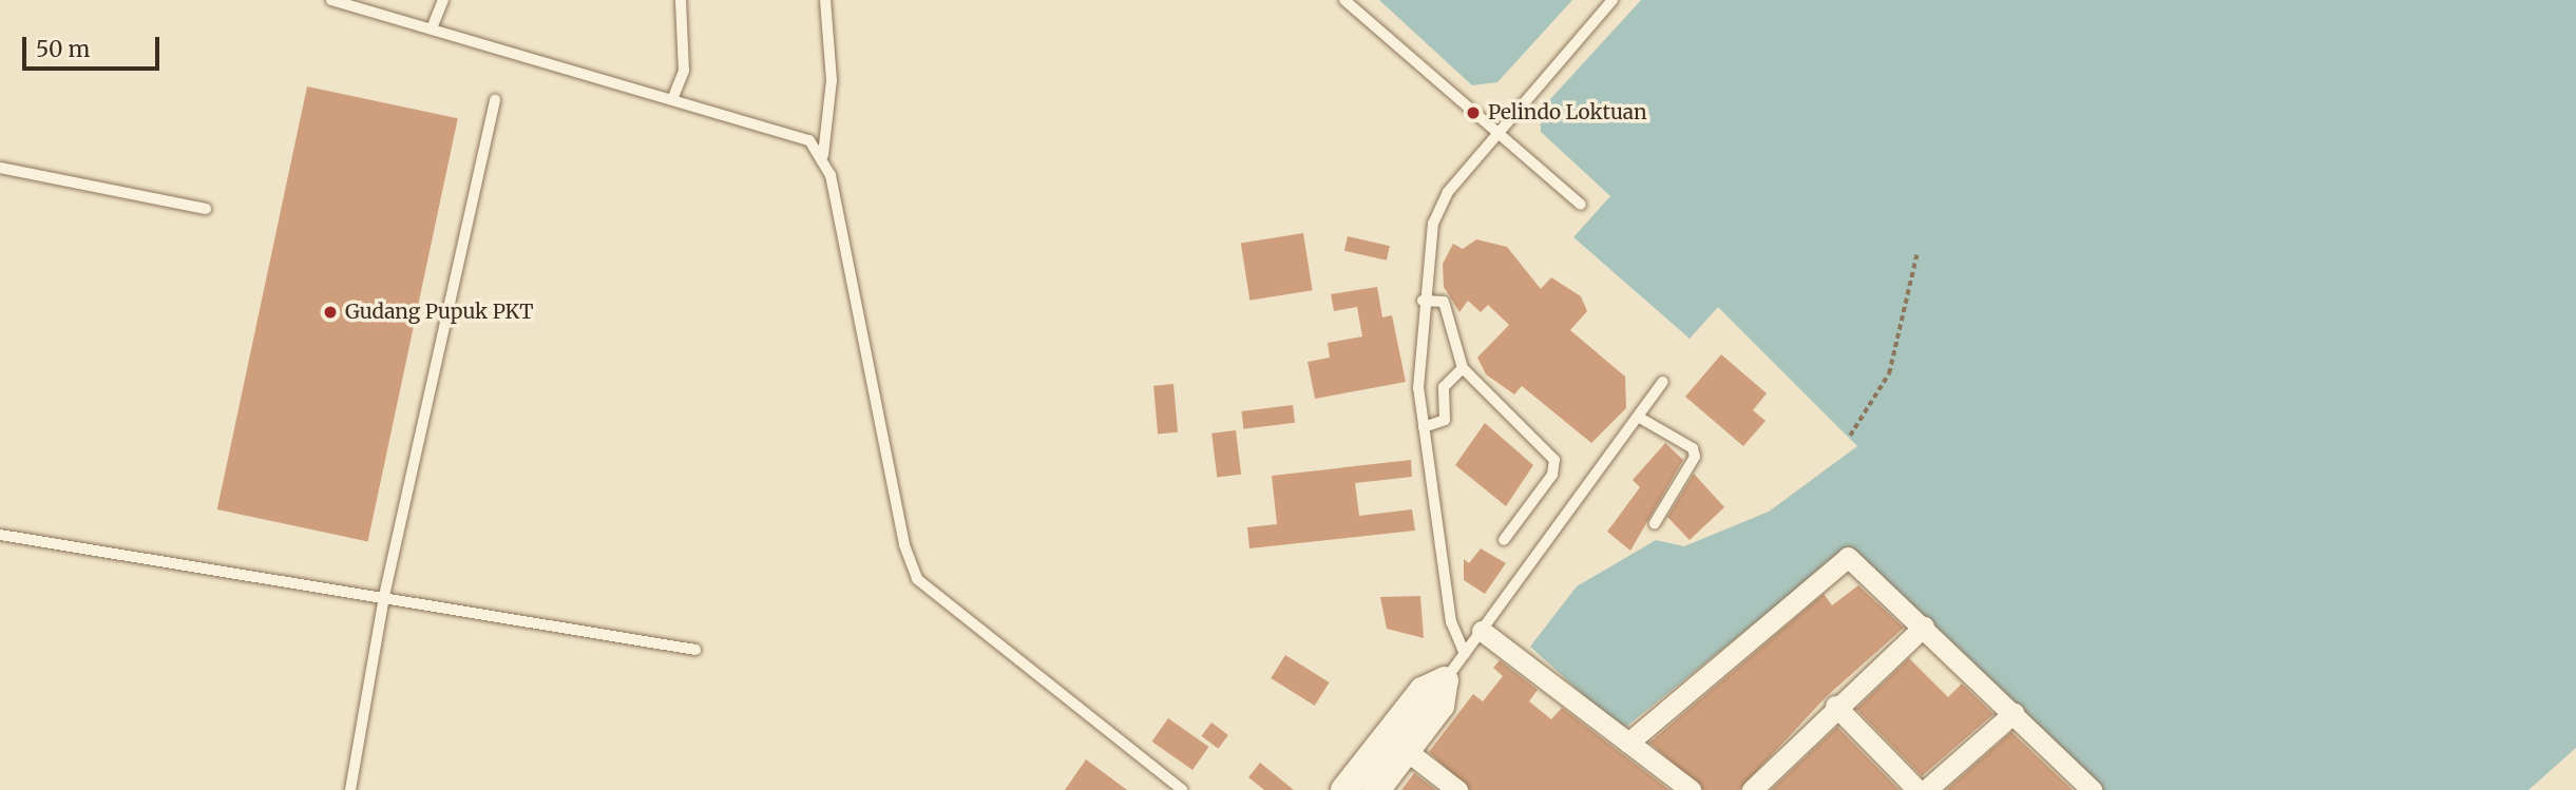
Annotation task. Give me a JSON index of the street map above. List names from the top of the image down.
{
  "places": ["Pelindo Loktuan", "Gudang Pupuk PKT"],
  "scale_bar": "50 m"
}
